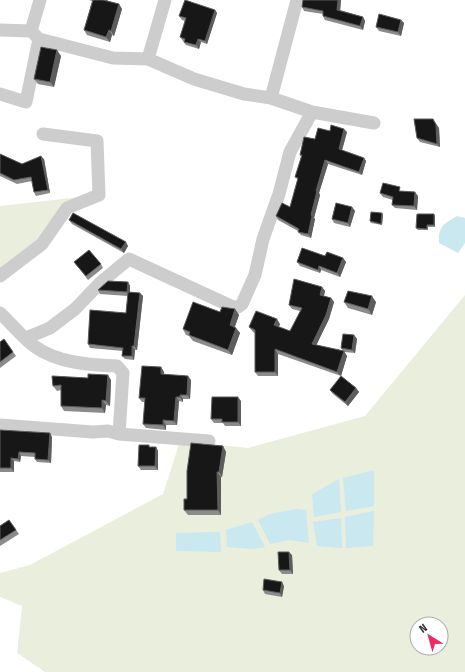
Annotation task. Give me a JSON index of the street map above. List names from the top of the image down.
{
  "north": "top left"
}
